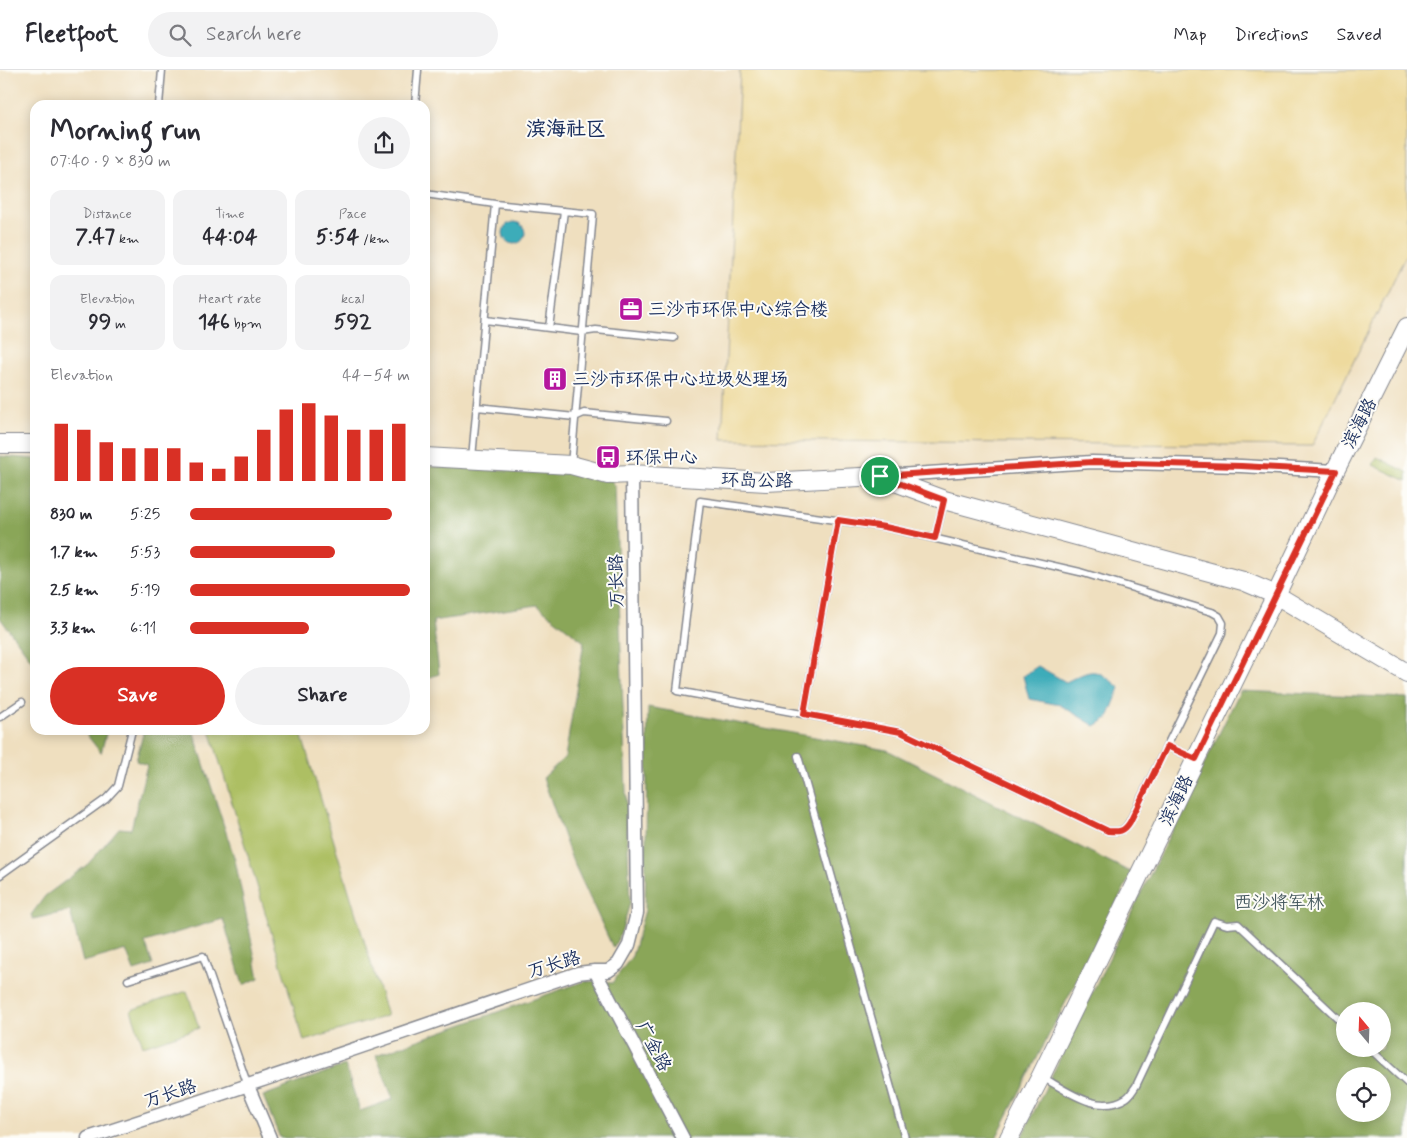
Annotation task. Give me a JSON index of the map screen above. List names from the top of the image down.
{
  "streets": {
    "street": [
      "滨海路",
      "环岛公路",
      "万长路",
      "广金路"
    ]
  },
  "crossings": [
    ["环岛公路", "万长路"],
    ["万长路", "广金路"]
  ],
  "districts": ["滨海社区"],
  "parks": ["西沙将军林"],
  "places": {
    "office": ["三沙市环保中心综合楼"],
    "building": ["三沙市环保中心垃圾处理场"],
    "bus stop": ["环保中心"]
  },
  "north": "top",
  "page": {
    "header": "Fleetfoot",
    "search": "Search here",
    "nav": ["Map", "Directions", "Saved"],
    "heading": ["Morning run", "07:40 · 9 × 830 m"],
    "stats": [
      ["Distance", "7.47 km"],
      ["Time", "44:04"],
      ["Pace", "5:54 /km"],
      ["Elevation", "99 m"],
      ["Heart rate", "146 bpm"],
      ["kcal", "592"]
    ],
    "chart": ["Elevation", "44–54 m"],
    "list": [
      {
        "name": "830 m",
        "note": "5:25"
      },
      {
        "name": "1.7 km",
        "note": "5:53"
      },
      {
        "name": "2.5 km",
        "note": "5:19"
      },
      {
        "name": "3.3 km",
        "note": "6:11"
      }
    ],
    "buttons": ["Save", "Share"]
  }
}
